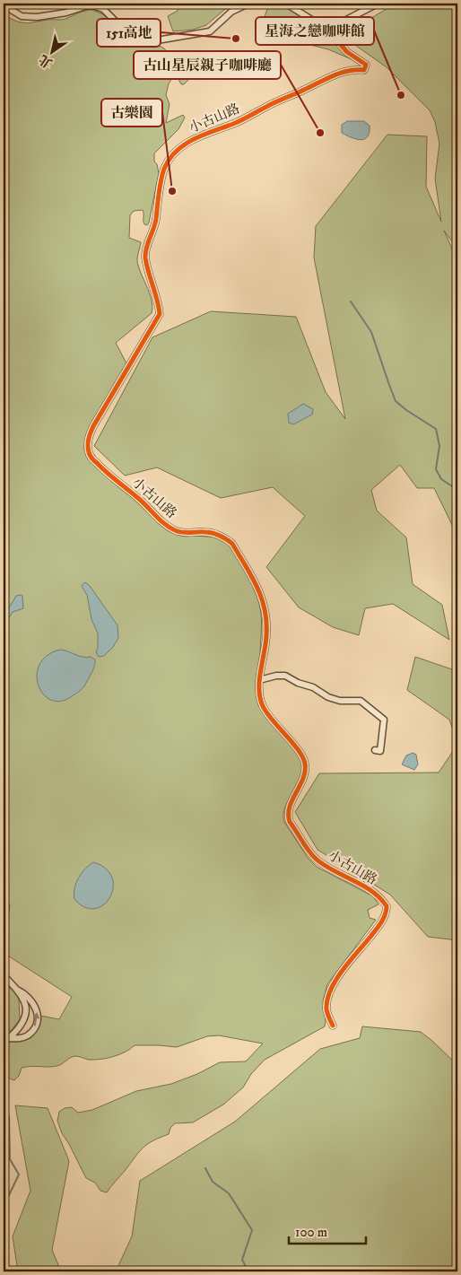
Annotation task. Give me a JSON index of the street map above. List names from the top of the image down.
{
  "streets": {
    "street": ["小古山路"]
  },
  "places": [
    "151高地",
    "星海之戀咖啡館",
    "古山星辰親子咖啡廳",
    "古樂園"
  ],
  "scale_bar": "100 m",
  "north": "bottom left"
}
